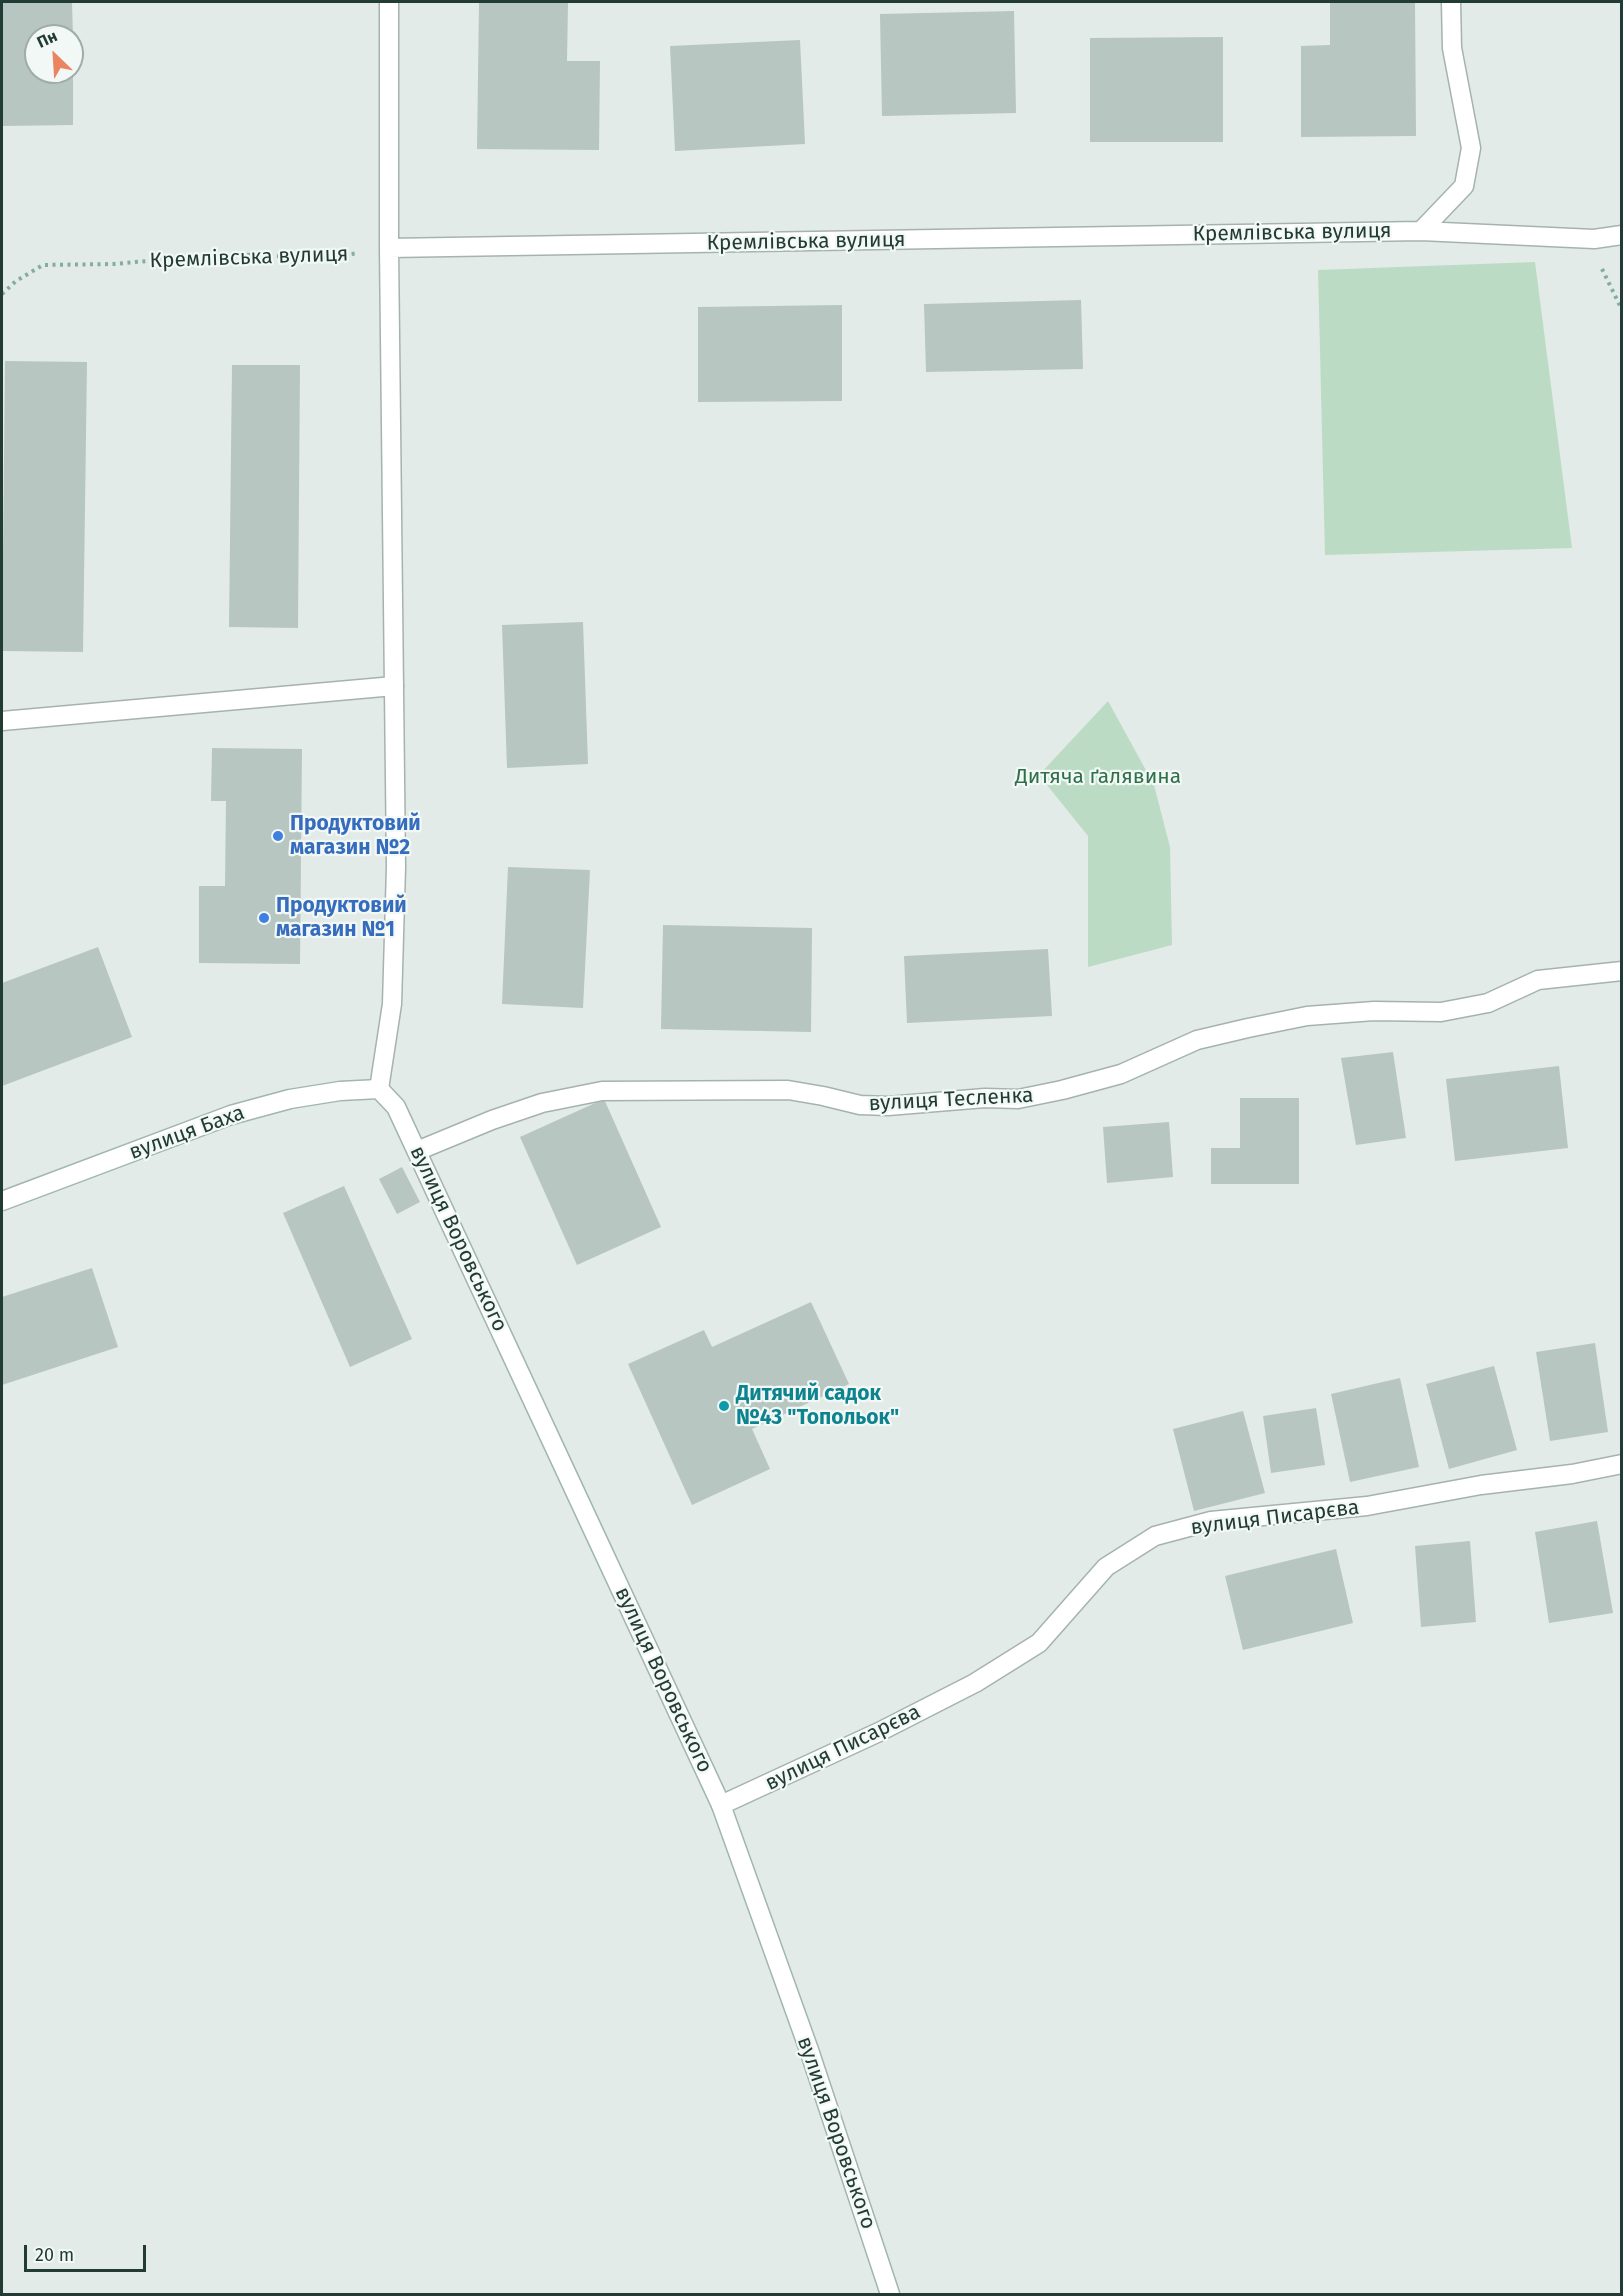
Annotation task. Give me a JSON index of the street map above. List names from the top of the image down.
{
  "streets": {
    "street": [
      "Кремлівська вулиця",
      "вулиця Тесленка",
      "вулиця Баха",
      "вулиця Воровського",
      "вулиця Писарєва"
    ]
  },
  "crossings": [
    ["вулиця Тесленка", "вулиця Воровського"],
    ["вулиця Баха", "вулиця Воровського"],
    ["вулиця Воровського", "вулиця Писарєва"]
  ],
  "parks": ["Дитяча ґалявина"],
  "places": ["Продуктовий магазин №2", "Продуктовий магазин №1", "Дитячий садок №43 \"Топольок\""],
  "scale_bar": "20 m",
  "north": "top left"
}
